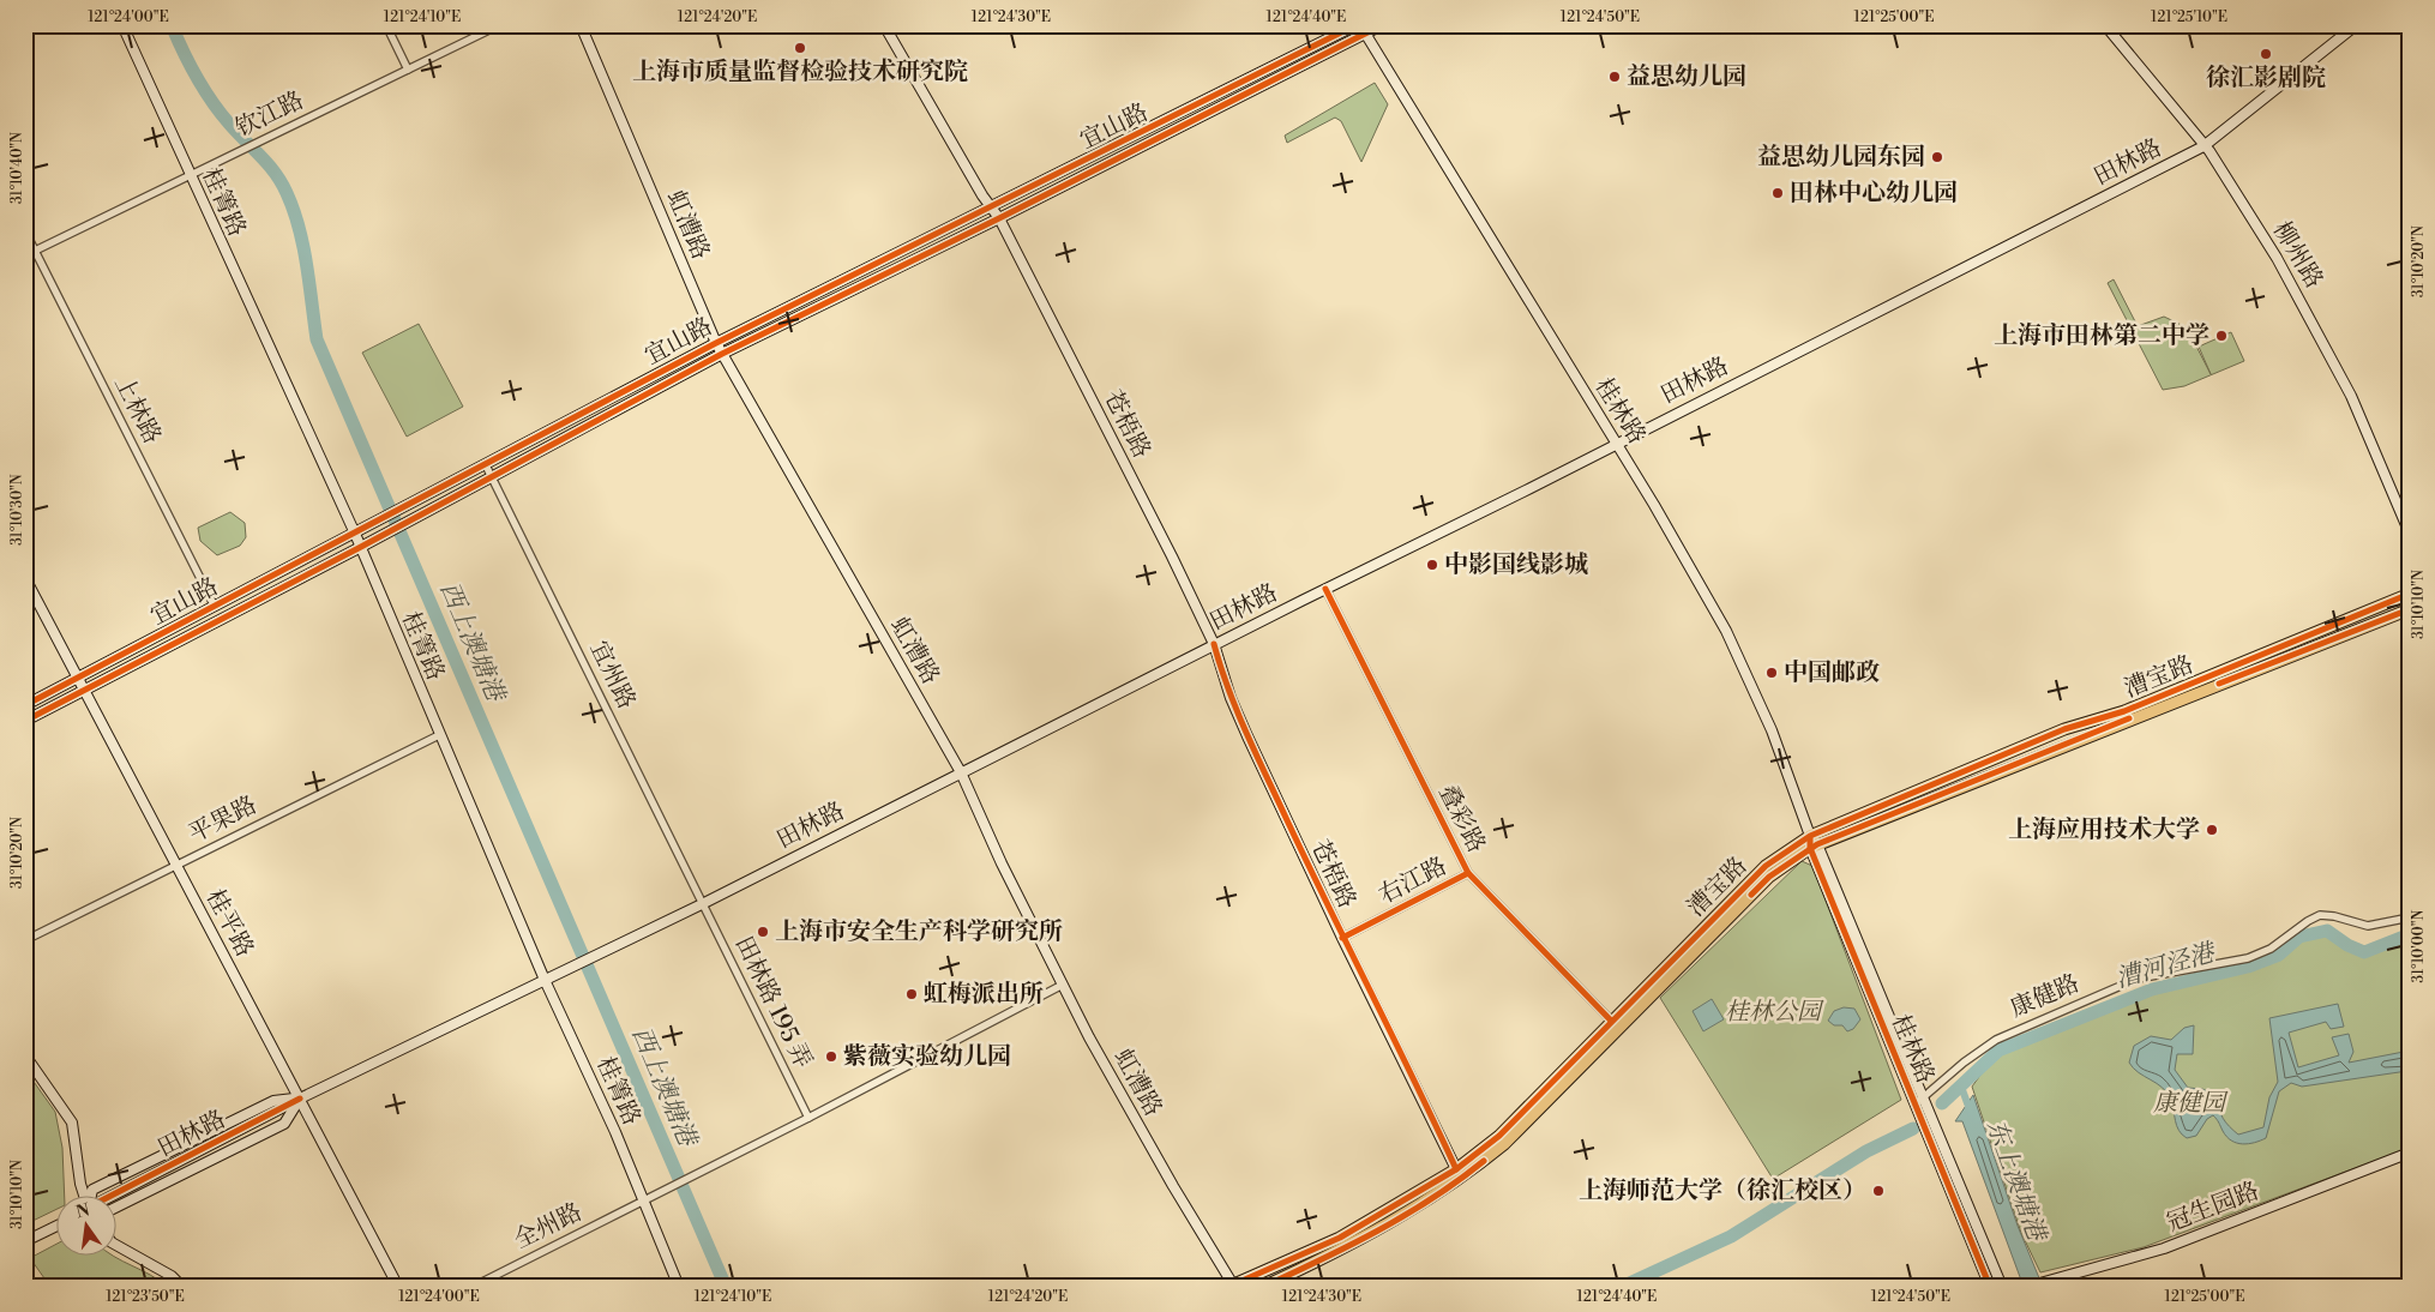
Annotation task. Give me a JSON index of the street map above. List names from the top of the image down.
{
  "streets": {
    "main road": ["漕宝路"],
    "street": [
      "钦江路",
      "宜山路",
      "田林路",
      "桂箐路",
      "虹漕路",
      "柳州路",
      "上林路",
      "桂林路",
      "苍梧路",
      "宜州路",
      "叠彩路",
      "平果路",
      "右江路",
      "桂平路",
      "康健路",
      "田林路 195 弄",
      "冠生园路",
      "全州路"
    ]
  },
  "crossings": [
    ["钦江路", "桂箐路"],
    ["钦江路", "上林路"],
    ["宜山路", "桂箐路"],
    ["宜山路", "虹漕路"],
    ["宜山路", "上林路"],
    ["宜山路", "桂林路"],
    ["宜山路", "苍梧路"],
    ["宜山路", "宜州路"],
    ["宜山路", "桂平路"],
    ["田林路", "桂箐路"],
    ["田林路", "虹漕路"],
    ["田林路", "柳州路"],
    ["田林路", "桂林路"],
    ["田林路", "苍梧路"],
    ["田林路", "宜州路"],
    ["田林路", "叠彩路"],
    ["田林路", "桂平路"],
    ["田林路", "田林路 195 弄"],
    ["桂箐路", "平果路"],
    ["桂箐路", "全州路"],
    ["虹漕路", "漕宝路"],
    ["虹漕路", "全州路"],
    ["桂林路", "漕宝路"],
    ["桂林路", "康健路"],
    ["苍梧路", "漕宝路"],
    ["苍梧路", "右江路"],
    ["宜州路", "田林路 195 弄"],
    ["漕宝路", "叠彩路"],
    ["叠彩路", "右江路"],
    ["平果路", "桂平路"],
    ["田林路 195 弄", "全州路"]
  ],
  "water": ["西上澳塘港", "漕河泾港", "东上澳塘港"],
  "parks": ["桂林公园", "康健园"],
  "places": [
    "上海市质量监督检验技术研究院",
    "徐汇影剧院",
    "益思幼儿园",
    "益思幼儿园东园",
    "田林中心幼儿园",
    "上海市田林第二中学",
    "中影国线影城",
    "中国邮政",
    "上海应用技术大学",
    "上海市安全生产科学研究所",
    "虹梅派出所",
    "紫薇实验幼儿园",
    "上海师范大学（徐汇校区）"
  ],
  "north": "top",
  "coordinates": [
    "121°24'00\"E",
    "121°24'10\"E",
    "121°24'20\"E",
    "121°24'30\"E",
    "121°24'40\"E",
    "121°24'50\"E",
    "121°25'00\"E",
    "121°25'10\"E",
    "31°10'40\"N",
    "31°10'20\"N",
    "31°10'30\"N",
    "31°10'10\"N",
    "31°10'00\"N",
    "121°23'50\"E"
  ]
}
